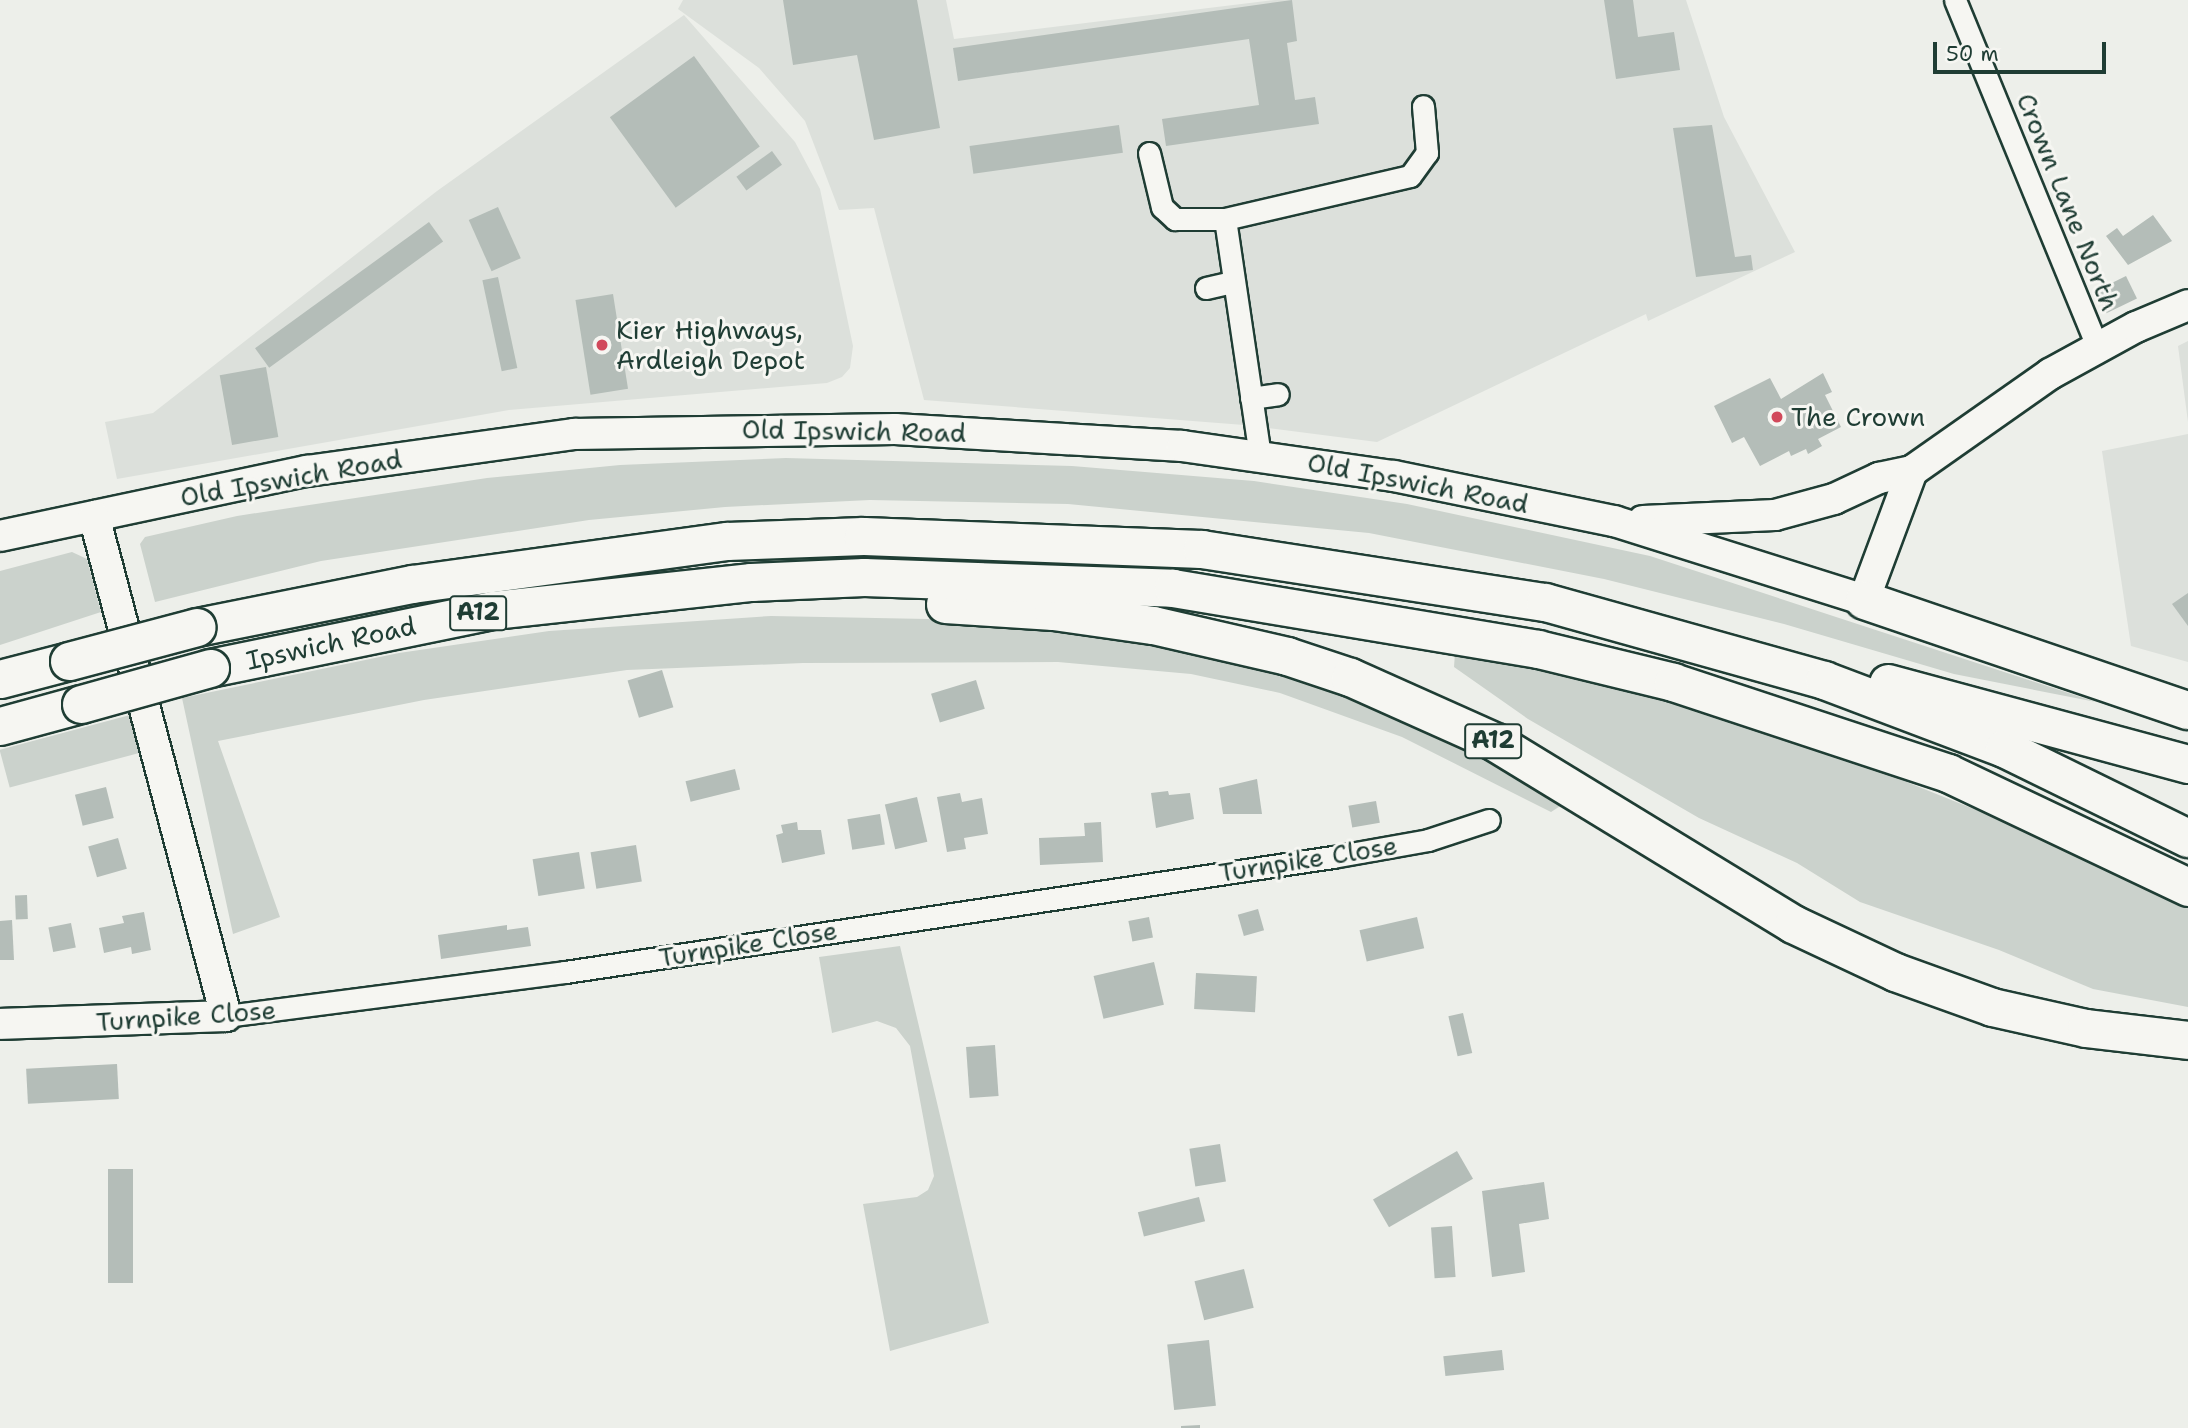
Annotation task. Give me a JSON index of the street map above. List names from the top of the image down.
{
  "streets": {
    "highway": ["A12", "Ipswich Road"],
    "street": ["Crown Lane North", "Old Ipswich Road", "Turnpike Close"]
  },
  "crossings": [
    ["Crown Lane North", "Old Ipswich Road"],
    ["A12", "Ipswich Road"]
  ],
  "places": ["Kier Highways, Ardleigh Depot", "The Crown"],
  "scale_bar": "50 m"
}
